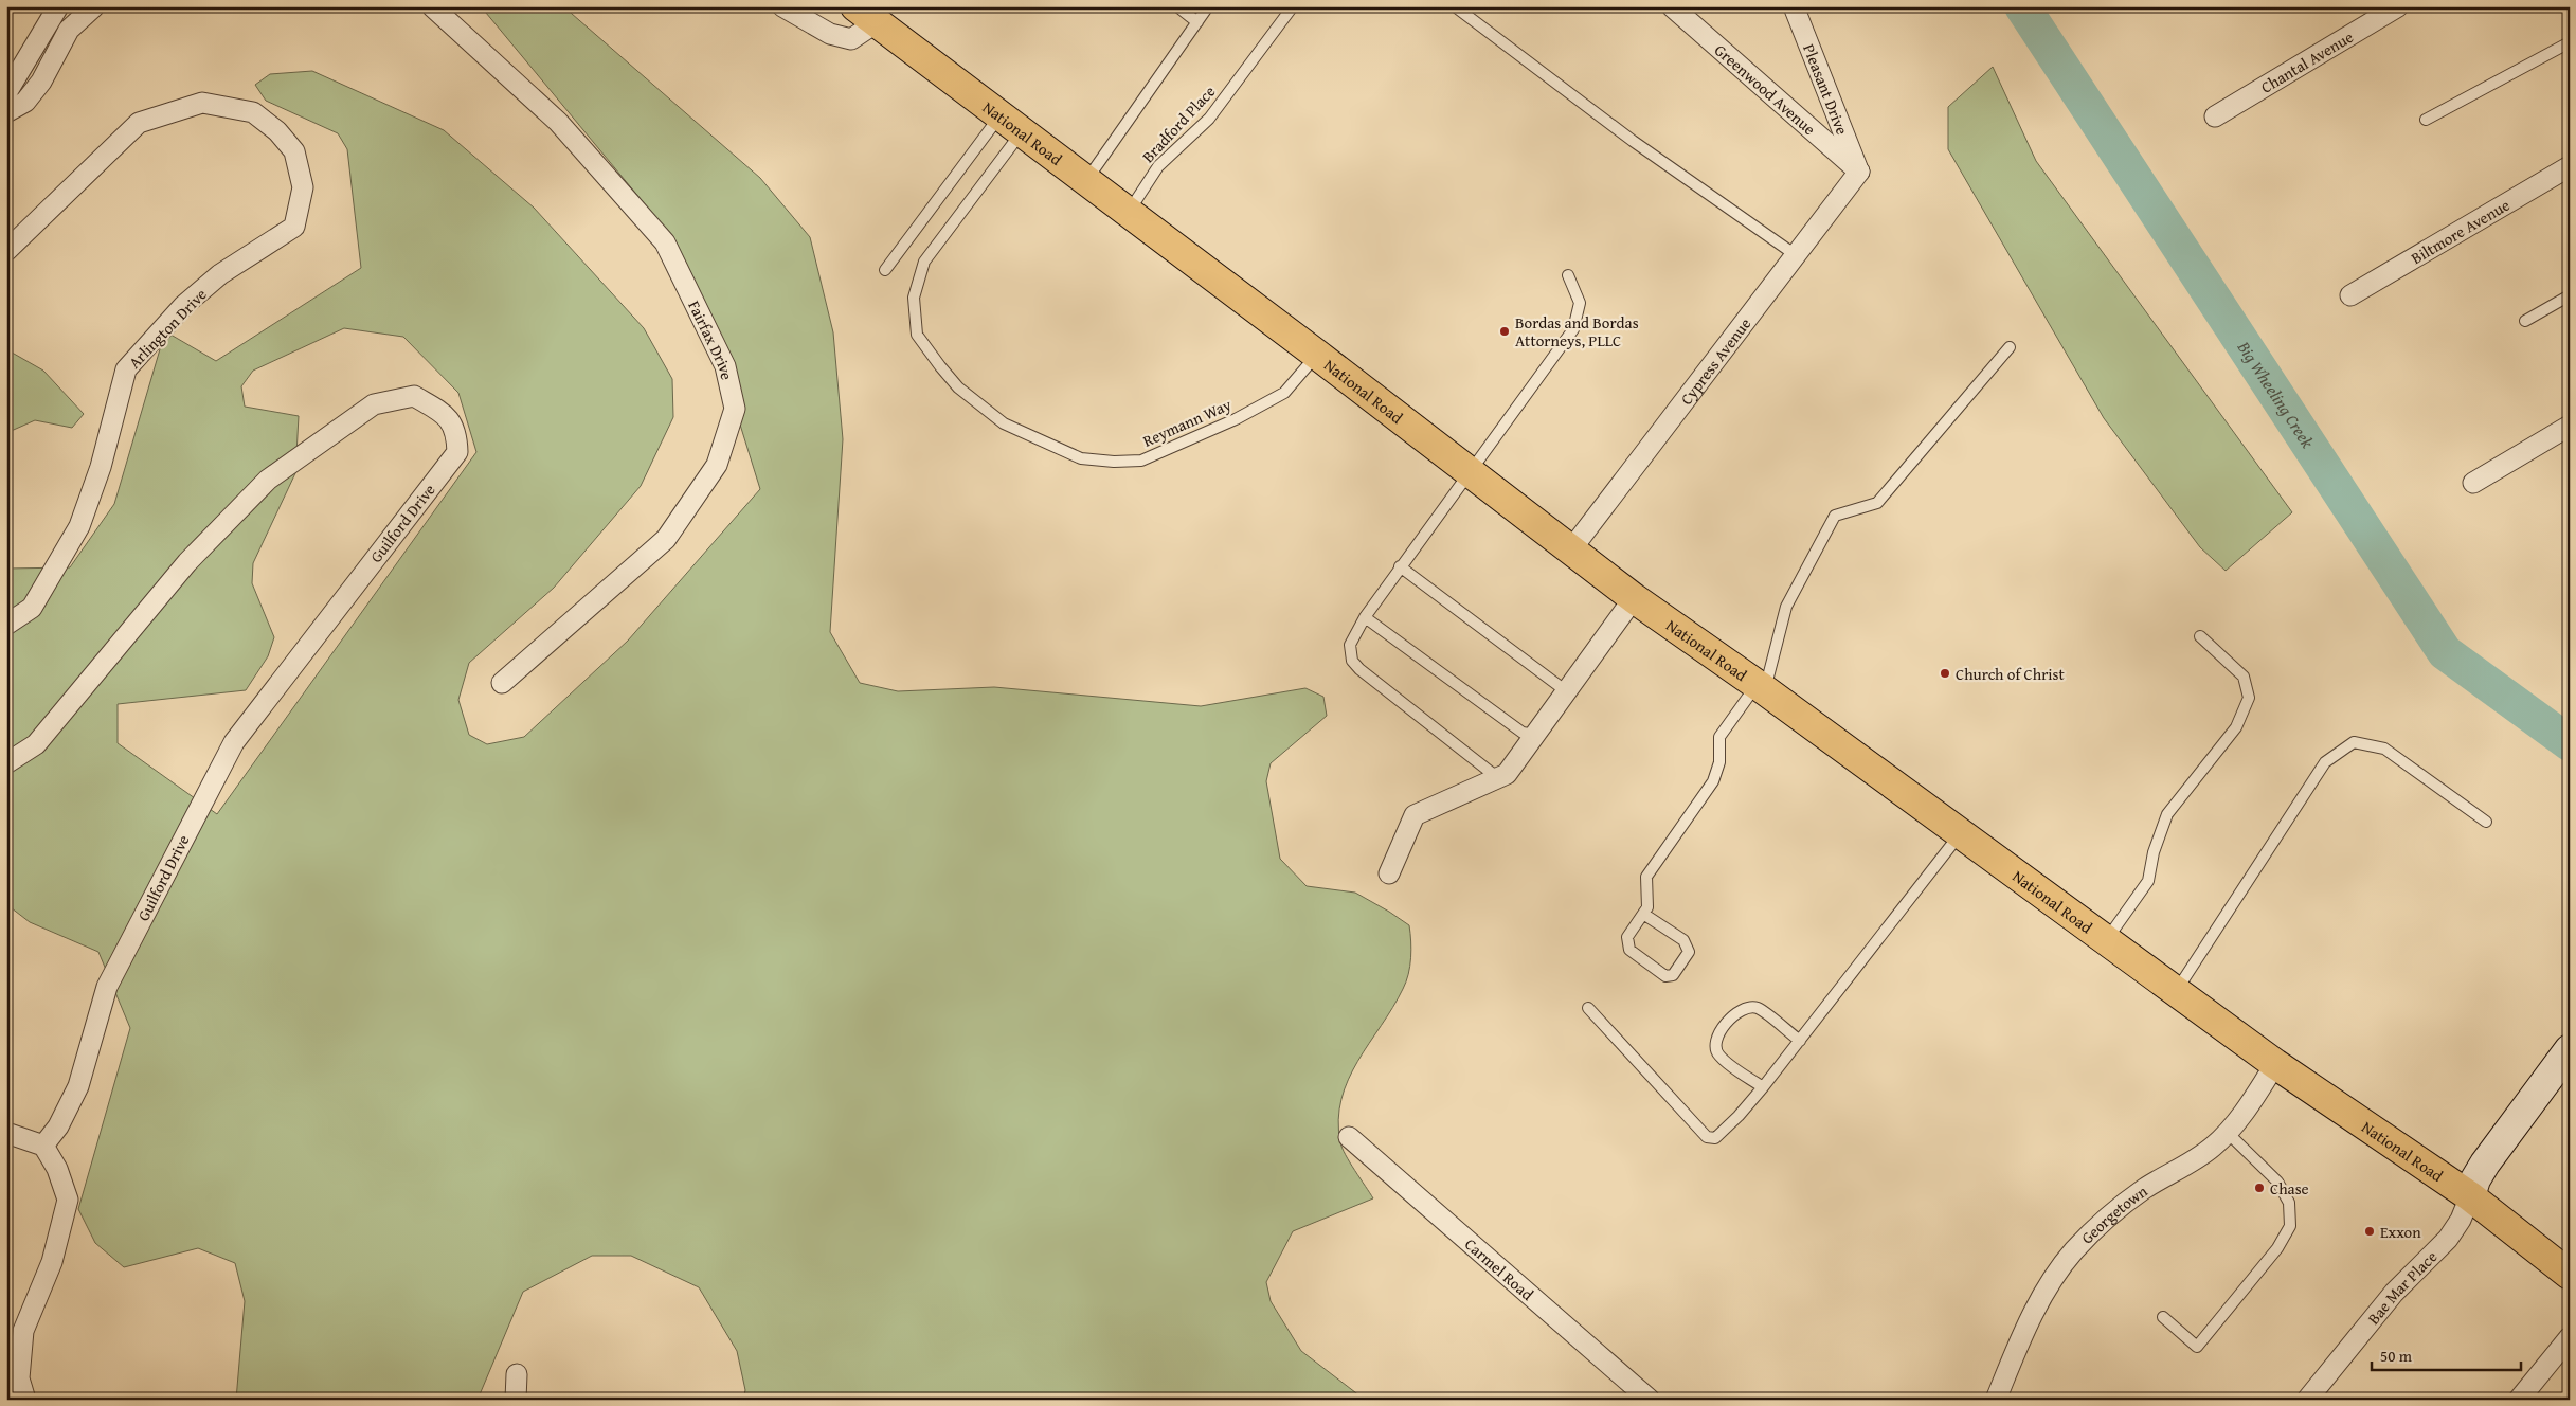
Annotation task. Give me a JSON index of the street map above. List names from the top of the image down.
{
  "streets": {
    "main road": ["National Road"],
    "street": [
      "Chantal Avenue",
      "Greenwood Avenue",
      "Pleasant Drive",
      "Biltmore Avenue",
      "Arlington Drive",
      "Fairfax Drive",
      "Cypress Avenue",
      "Guilford Drive",
      "Georgetown",
      "Carmel Road",
      "Bae Mar Place"
    ],
    "lane": ["Bradford Place", "Reymann Way"]
  },
  "crossings": [
    ["Greenwood Avenue", "Pleasant Drive"],
    ["Greenwood Avenue", "Cypress Avenue"],
    ["Pleasant Drive", "Cypress Avenue"],
    ["Bradford Place", "National Road"],
    ["National Road", "Cypress Avenue"],
    ["National Road", "Reymann Way"],
    ["National Road", "Georgetown"],
    ["National Road", "Bae Mar Place"]
  ],
  "water": ["Big Wheeling Creek"],
  "places": [
    "Bordas and Bordas Attorneys, PLLC",
    "Church of Christ",
    "Chase",
    "Exxon"
  ],
  "scale_bar": "50 m"
}
